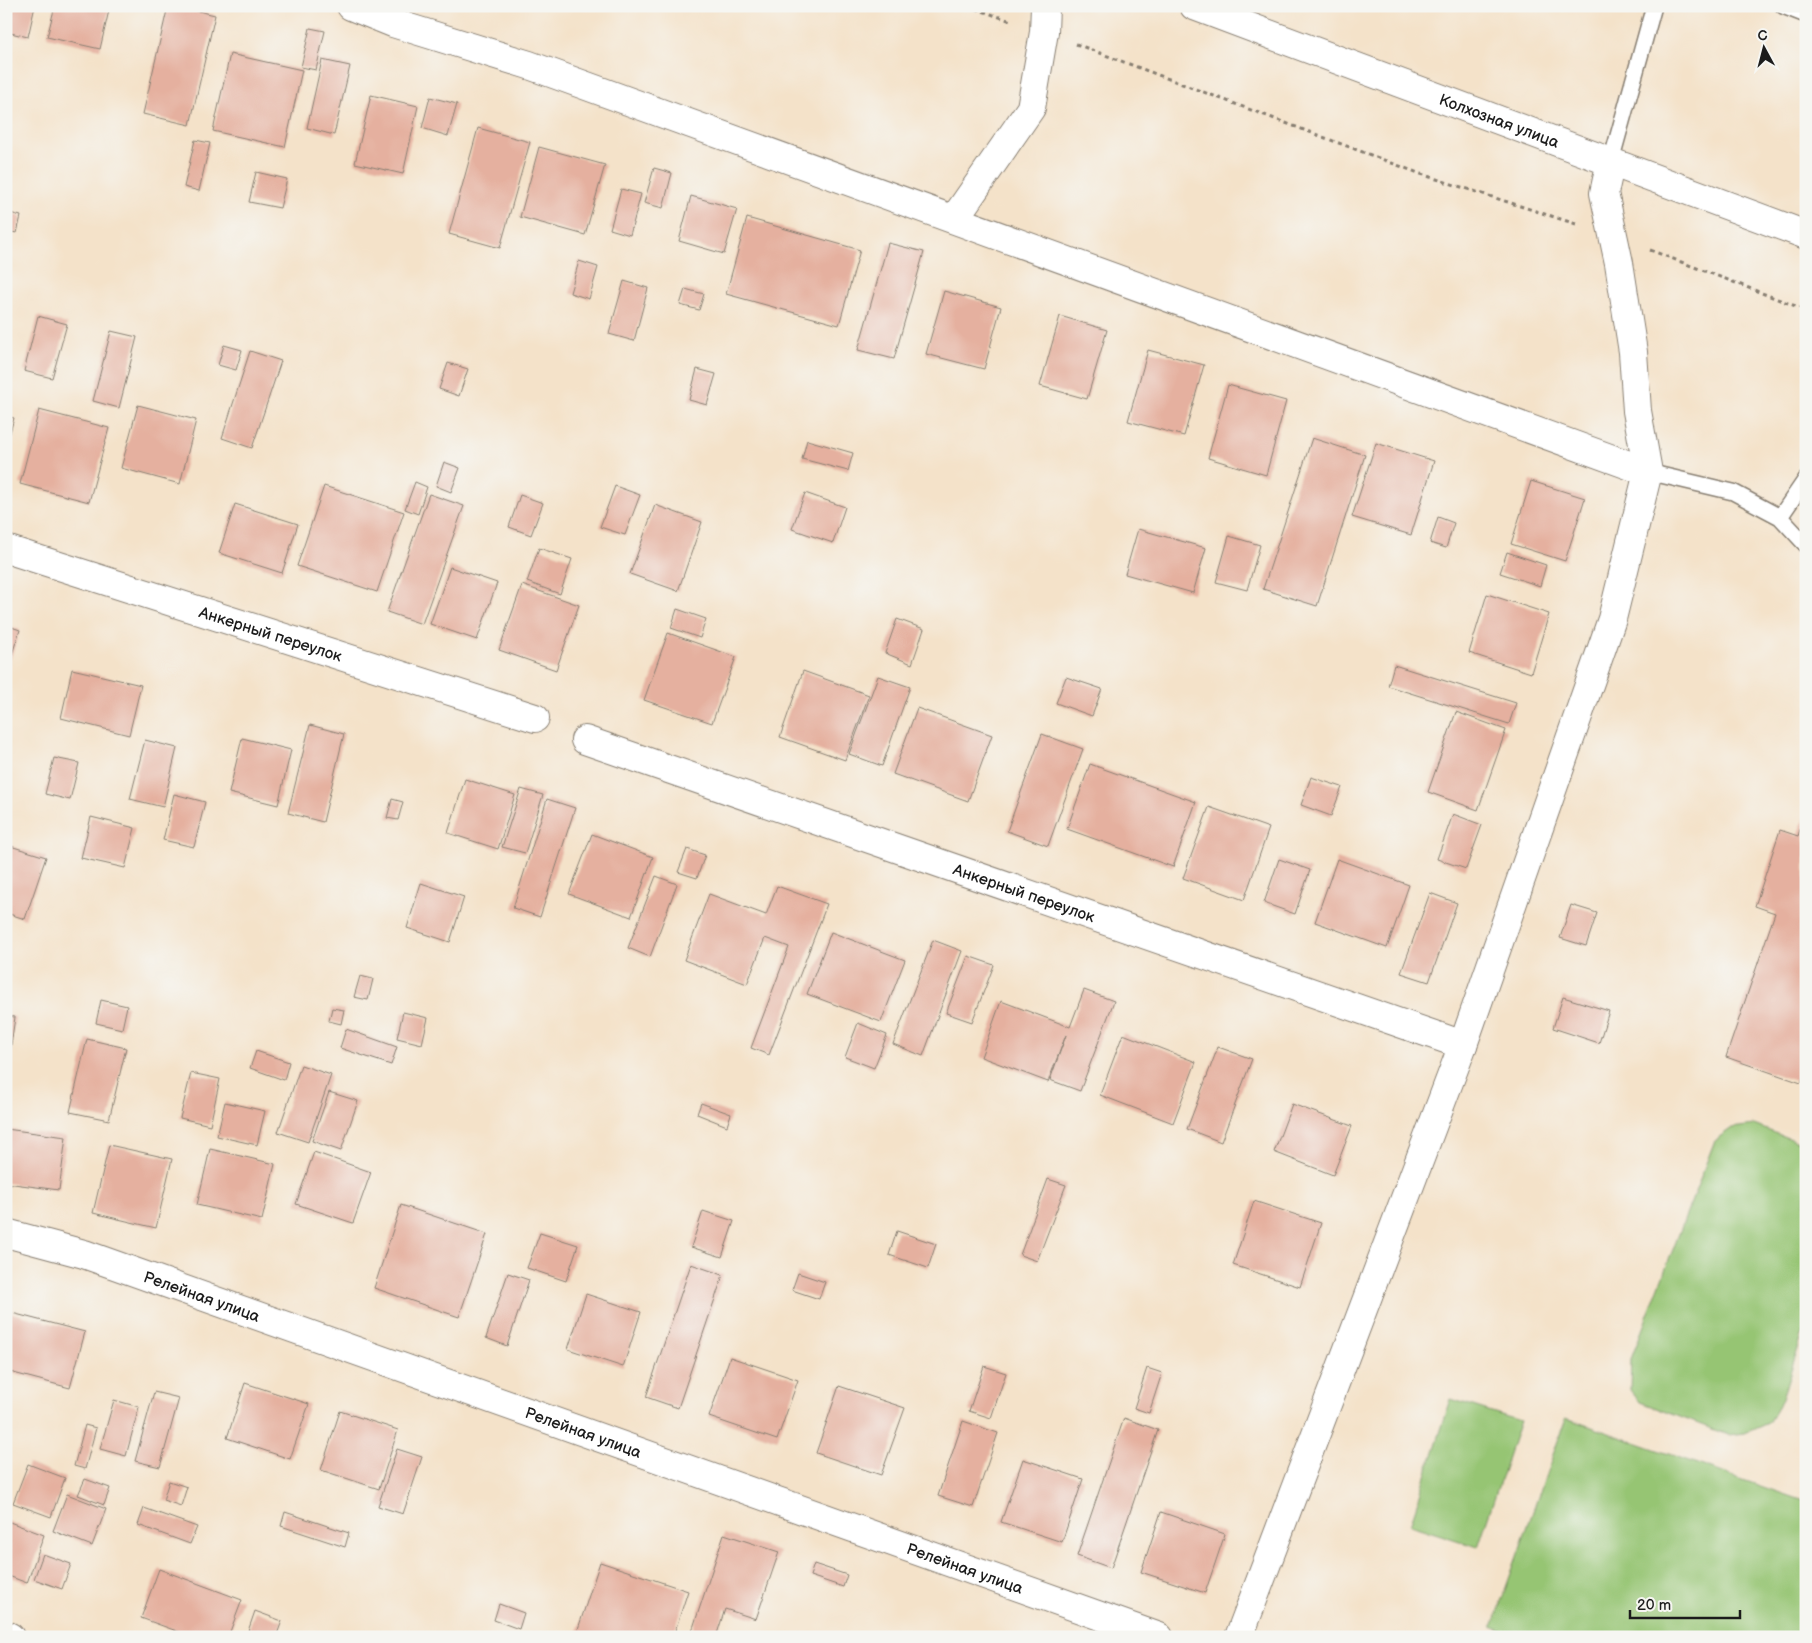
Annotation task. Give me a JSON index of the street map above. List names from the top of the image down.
{
  "streets": {
    "street": ["Колхозная улица", "Анкерный переулок", "Релейная улица"]
  },
  "scale_bar": "20 m",
  "north": "top"
}
